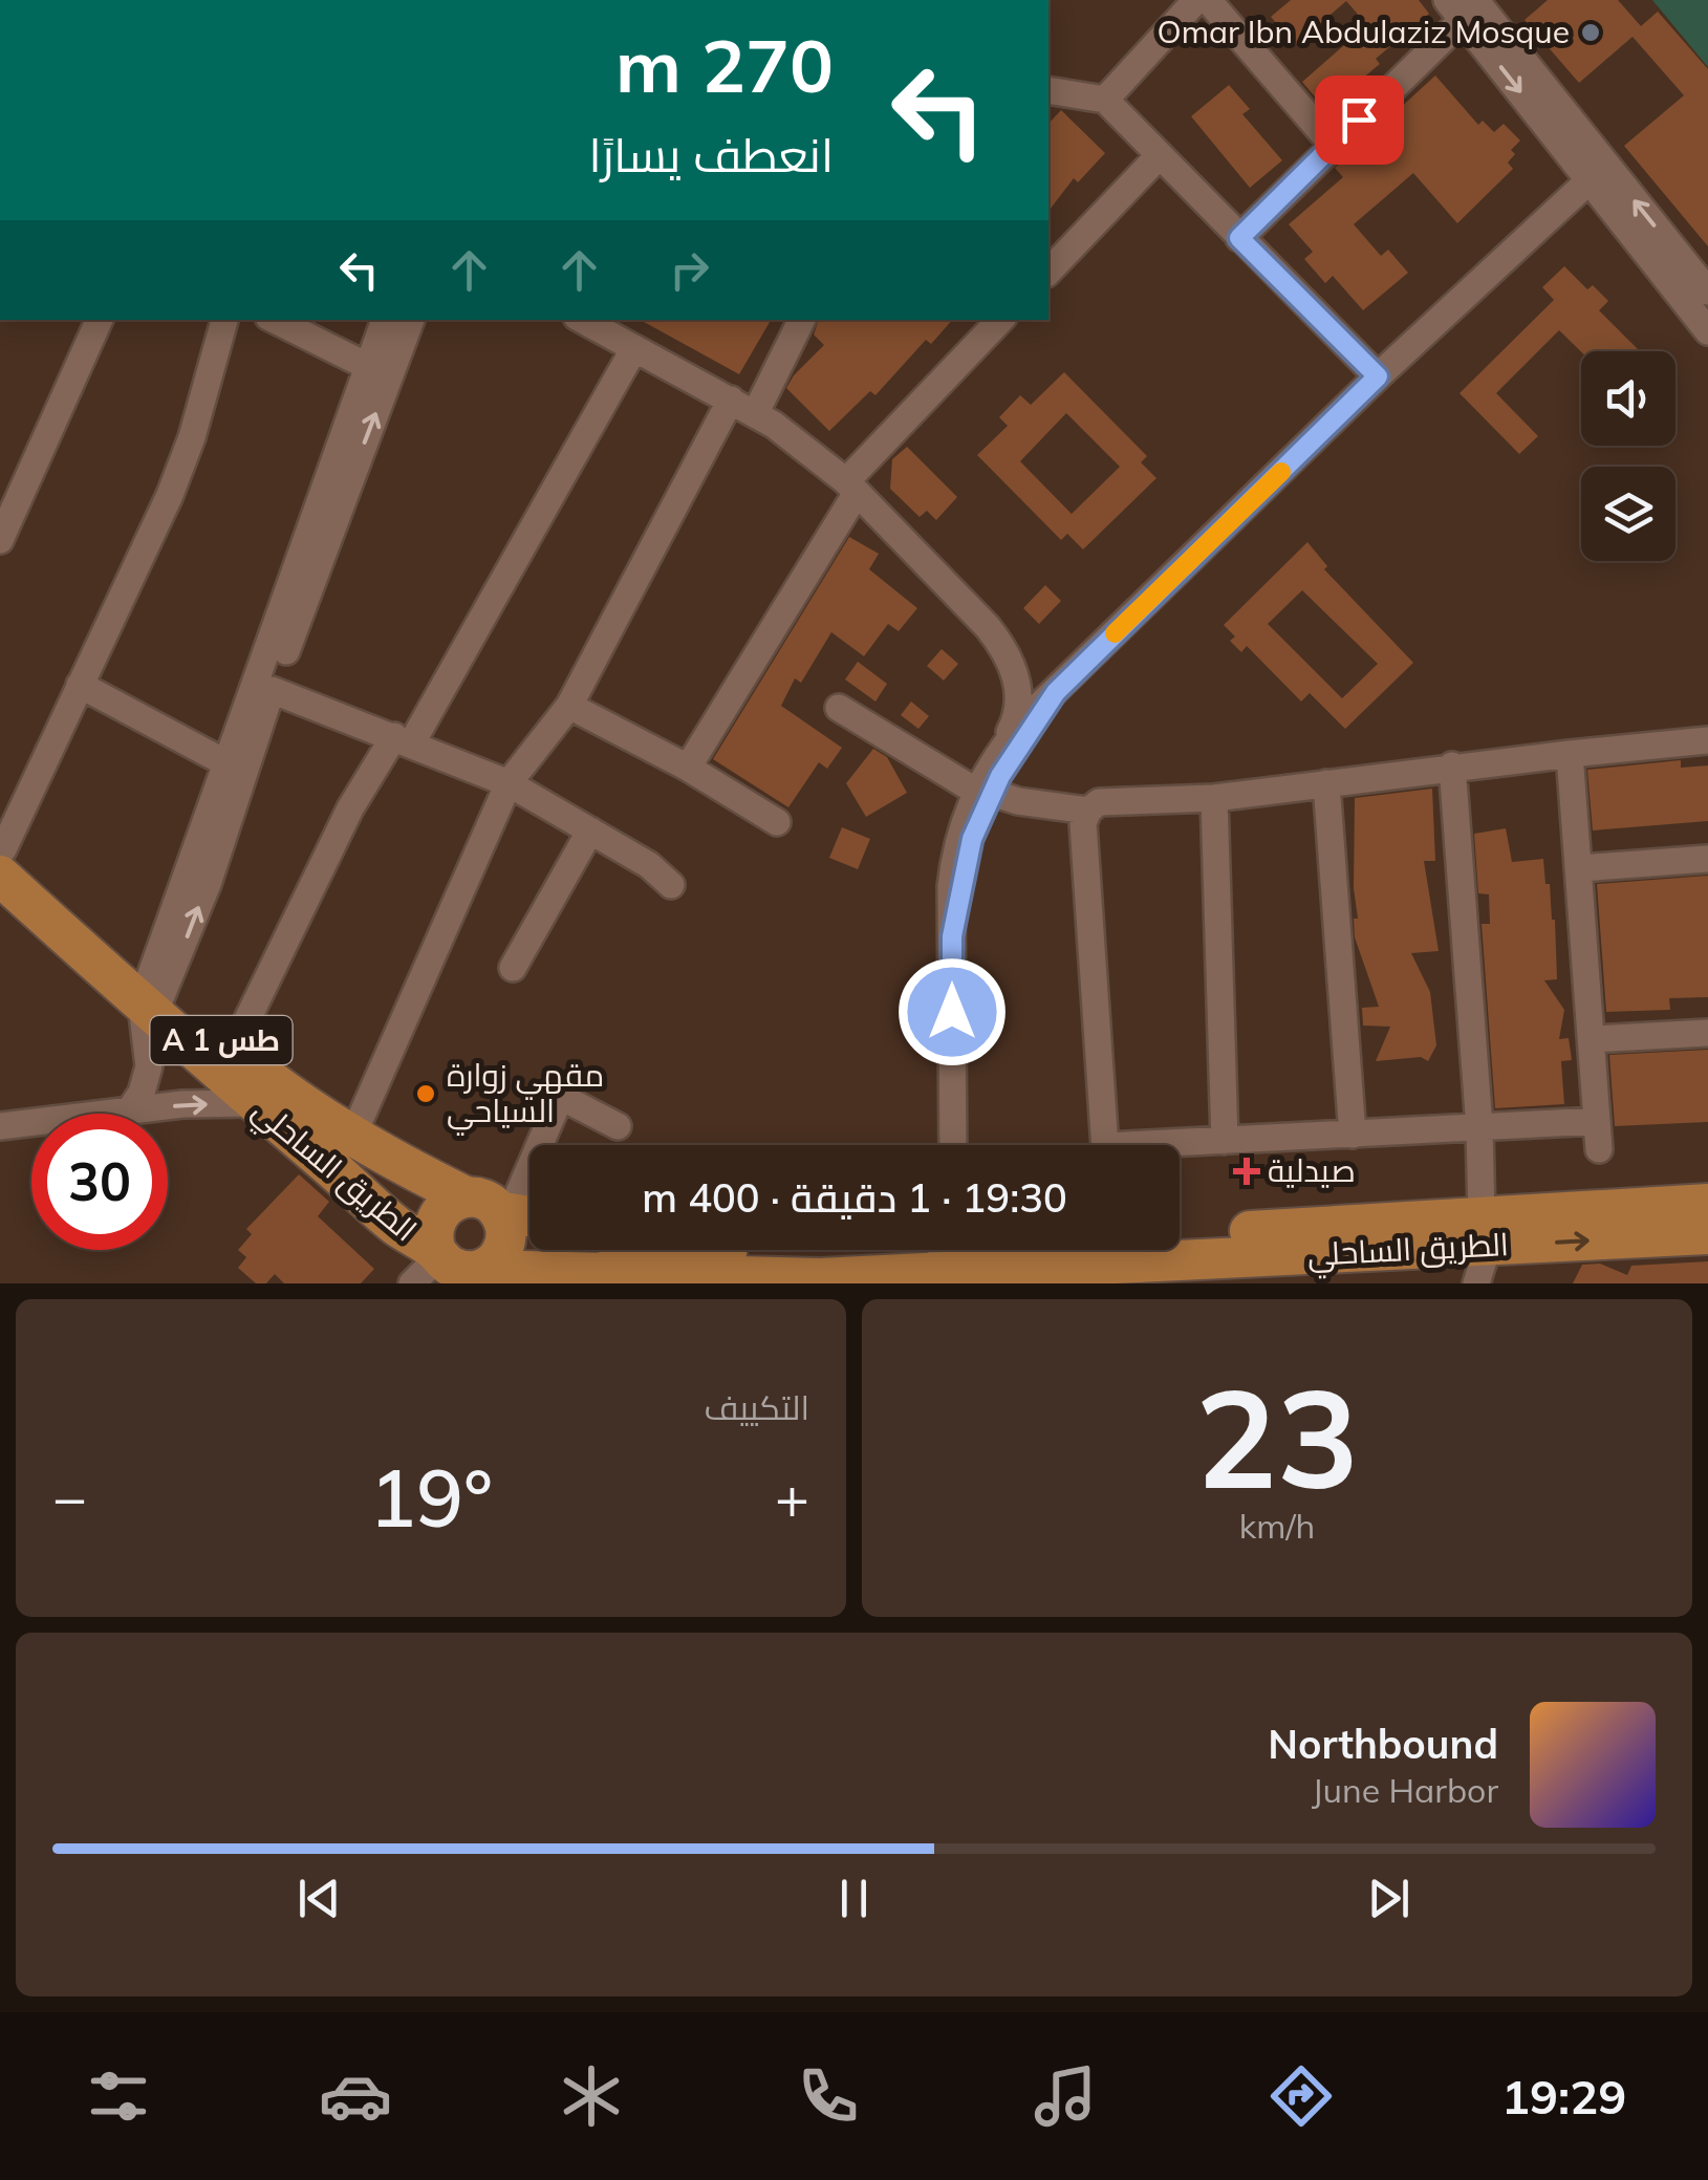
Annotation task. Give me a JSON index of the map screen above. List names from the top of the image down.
{
  "streets": {
    "highway": ["A 1 طس", "الطريق الساحلي"]
  },
  "places": {
    "other": ["Omar Ibn Abdulaziz Mosque", "مقهي زوارة السياحي"],
    "health": ["صيدلية"]
  },
  "page": {
    "turn": ["270 m", "انعطف يسارًا"],
    "limit": "30",
    "trip": "19:30 · 1 دقيقة · 400 m",
    "tile": [
      ["23", "km/h"],
      "التكييف"
    ],
    "heat": ["−", "19°", "+"],
    "song": ["Northbound", "June Harbor"],
    "tabs": "19:29"
  }
}
